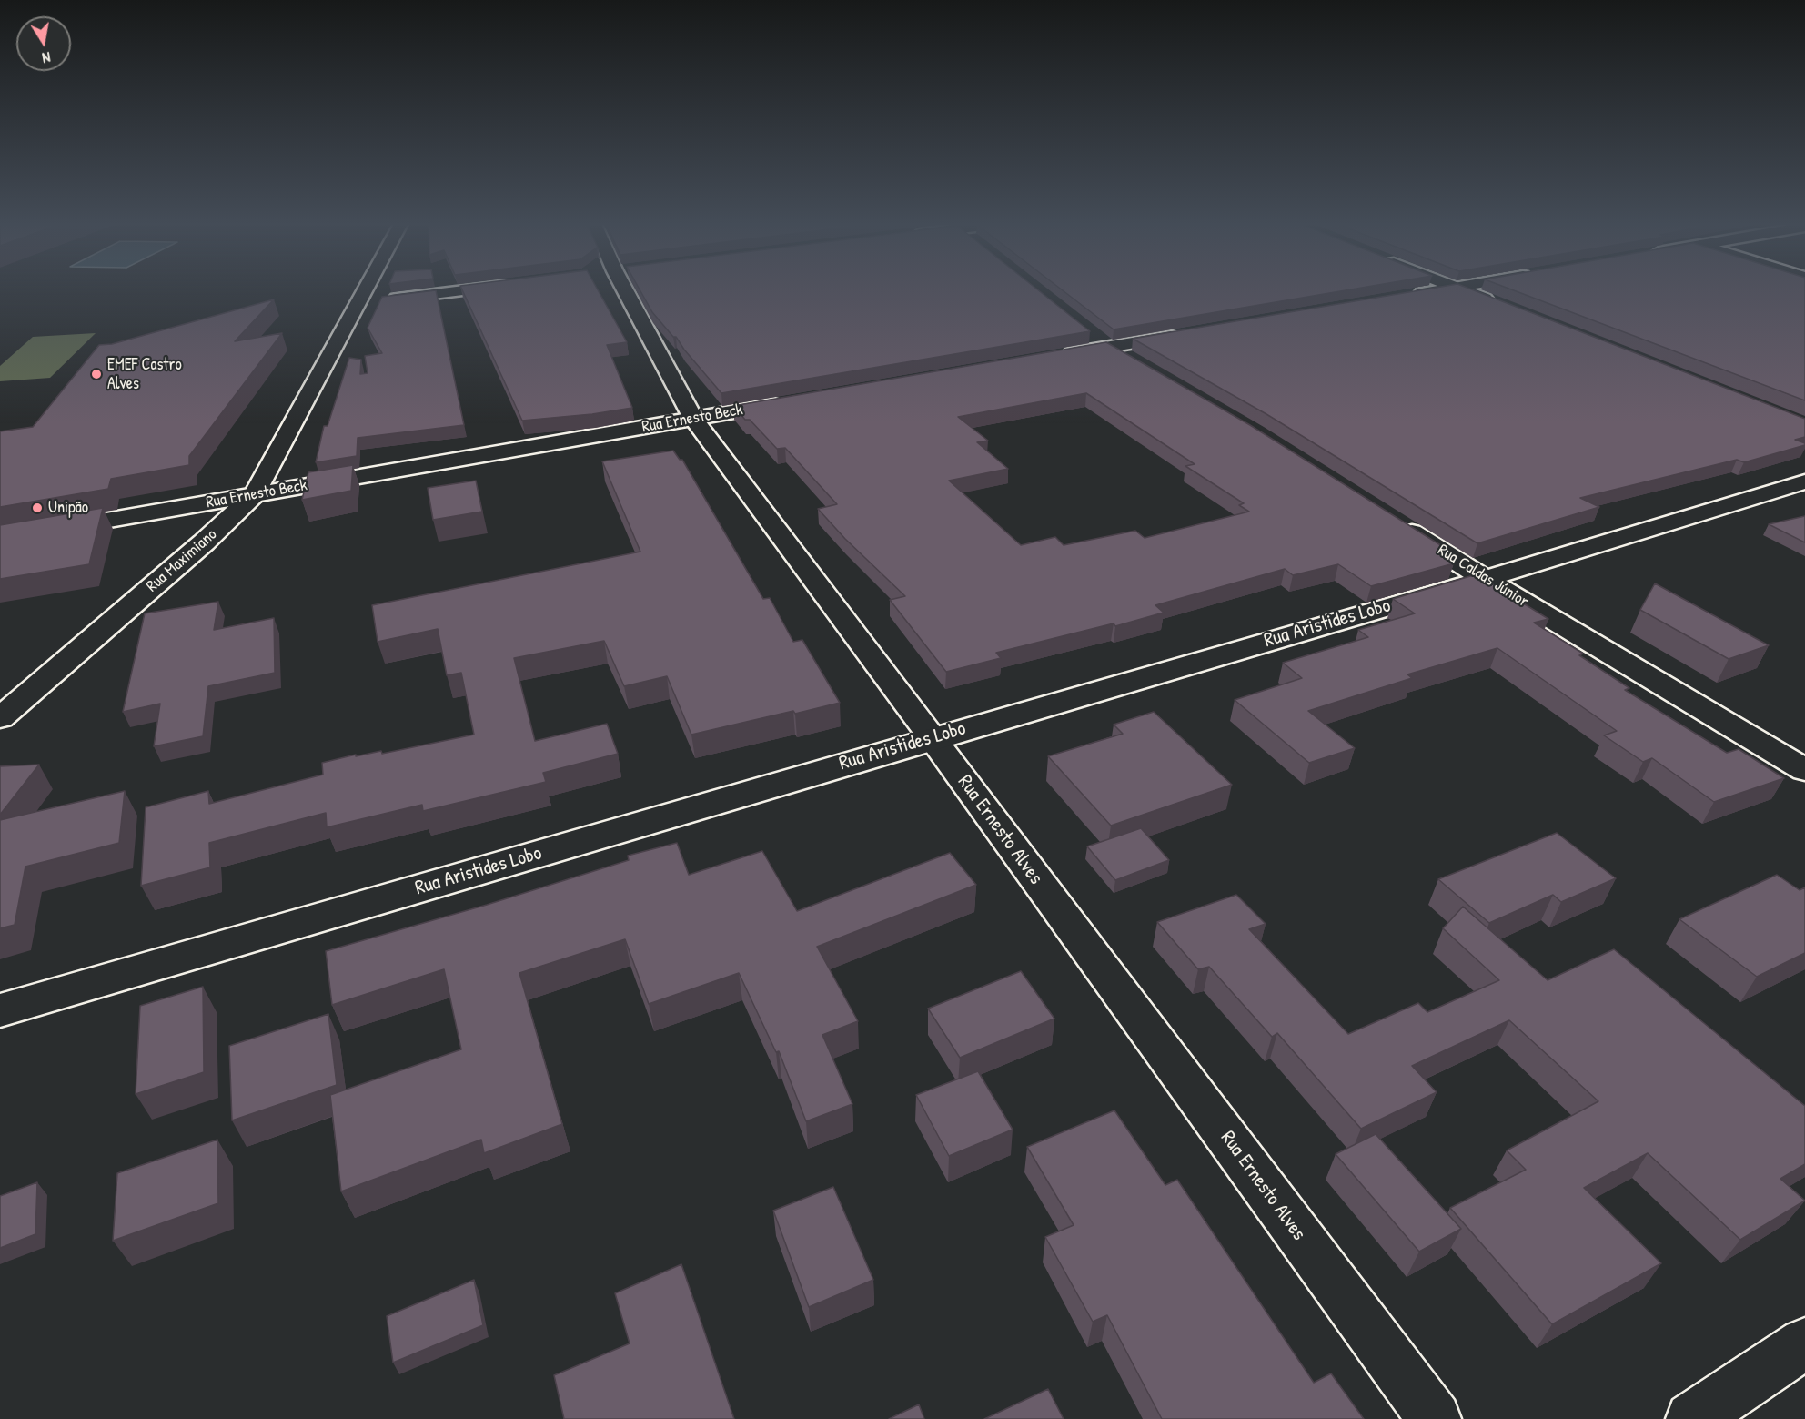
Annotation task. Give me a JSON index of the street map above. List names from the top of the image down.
{
  "streets": {
    "street": [
      "Rua Ernesto Beck",
      "Rua Maximiano",
      "Rua Caldas Júnior",
      "Rua Aristides Lobo",
      "Rua Ernesto Alves"
    ]
  },
  "crossings": [
    ["Rua Ernesto Beck", "Rua Maximiano"],
    ["Rua Ernesto Beck", "Rua Ernesto Alves"],
    ["Rua Caldas Júnior", "Rua Aristides Lobo"],
    ["Rua Aristides Lobo", "Rua Ernesto Alves"]
  ],
  "places": ["EMEF Castro Alves", "Unipão"],
  "north": "bottom"
}
